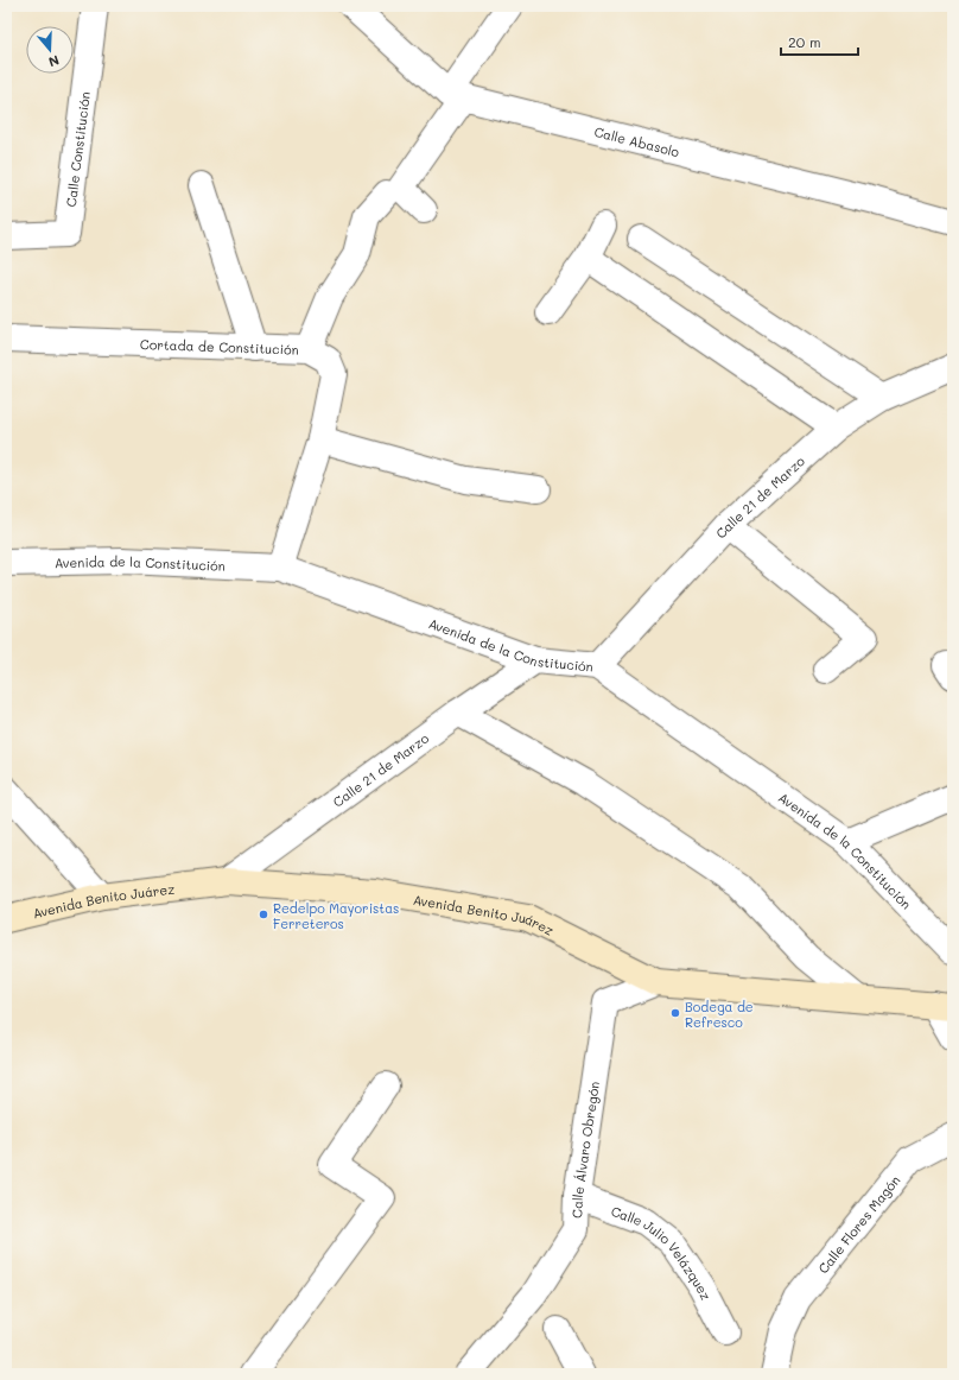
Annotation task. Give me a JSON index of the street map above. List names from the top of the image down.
{
  "streets": {
    "main road": ["Avenida Benito Juárez"],
    "street": [
      "Calle Abasolo",
      "Calle Constitución",
      "Cortada de Constitución",
      "Calle 21 de Marzo",
      "Avenida de la Constitución",
      "Calle Álvaro Obregón",
      "Calle Flores Magón",
      "Calle Julio Velázquez"
    ]
  },
  "crossings": [
    ["Cortada de Constitución", "Avenida de la Constitución"],
    ["Calle 21 de Marzo", "Avenida de la Constitución"],
    ["Calle 21 de Marzo", "Avenida Benito Juárez"],
    ["Avenida Benito Juárez", "Calle Álvaro Obregón"],
    ["Calle Álvaro Obregón", "Calle Julio Velázquez"]
  ],
  "places": ["Redelpo Mayoristas Ferreteros", "Bodega de Refresco"],
  "scale_bar": "20 m",
  "north": "bottom"
}
